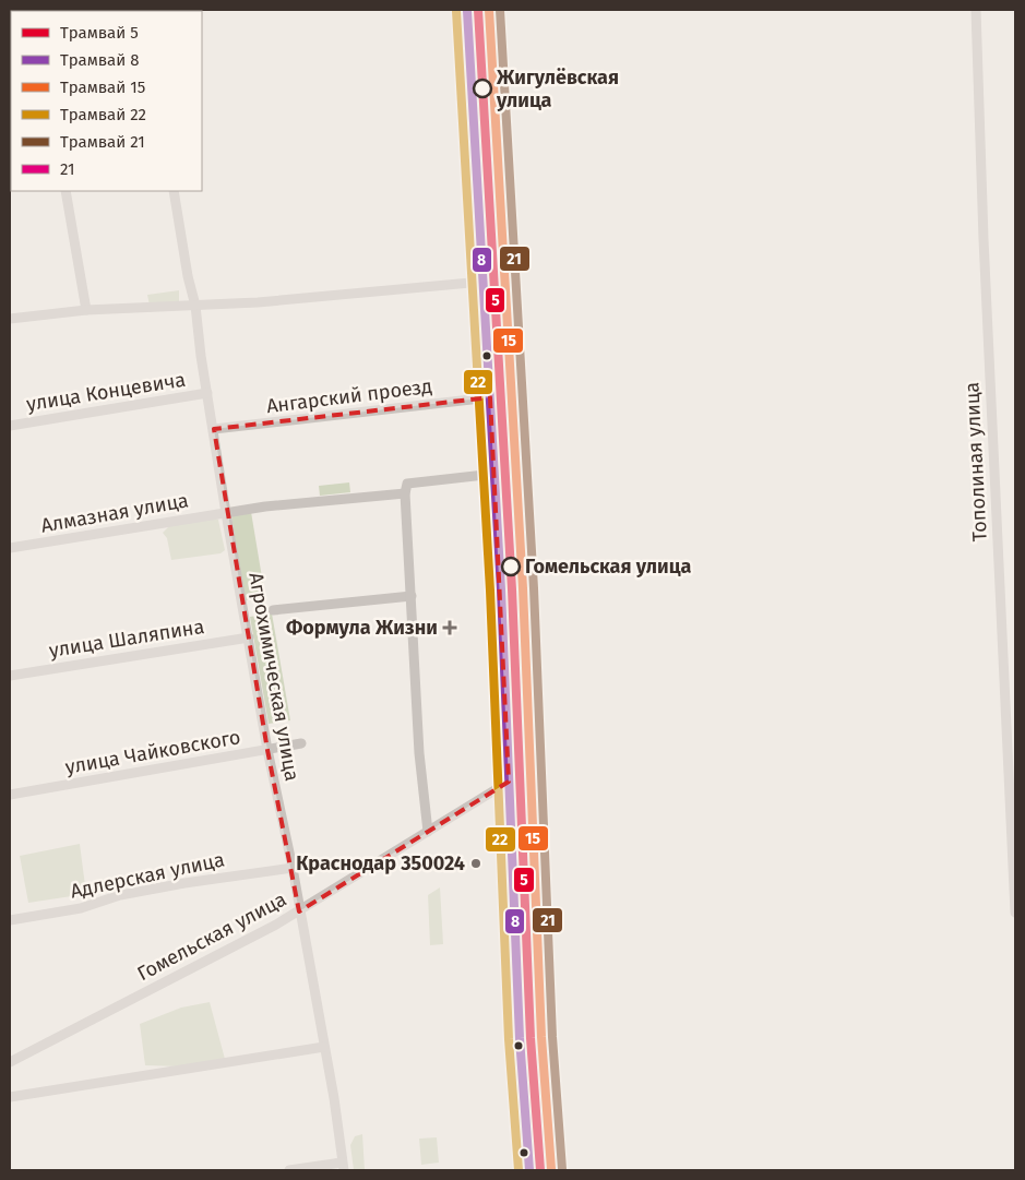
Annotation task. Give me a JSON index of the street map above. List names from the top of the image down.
{
  "streets": {
    "street": [
      "улица Концевича",
      "Ангарский проезд",
      "Тополиная улица",
      "Алмазная улица",
      "улица Шаляпина",
      "Агрохимическая улица",
      "улица Чайковского",
      "Адлерская улица",
      "Гомельская улица"
    ]
  },
  "crossings": [
    ["улица Концевича", "Агрохимическая улица"],
    ["Ангарский проезд", "Агрохимическая улица"],
    ["Алмазная улица", "Агрохимическая улица"],
    ["улица Шаляпина", "Агрохимическая улица"],
    ["Агрохимическая улица", "улица Чайковского"],
    ["Агрохимическая улица", "Адлерская улица"],
    ["Агрохимическая улица", "Гомельская улица"]
  ],
  "places": {
    "other": ["Жигулёвская улица", "Гомельская улица", "Краснодар 350024"],
    "health": ["Формула Жизни"]
  },
  "lines": [
    "tram line 5",
    "tram line 15",
    "tram line 21",
    "transit line 21",
    "tram line 8",
    "tram line 22"
  ],
  "legend": [
    "Трамвай 5",
    "Трамвай 8",
    "Трамвай 15",
    "Трамвай 22",
    "Трамвай 21",
    "21"
  ]
}
